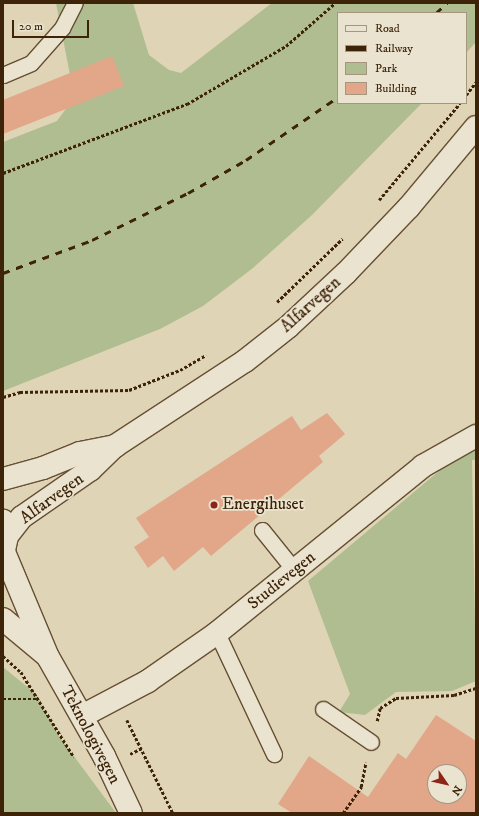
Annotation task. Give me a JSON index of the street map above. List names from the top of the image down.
{
  "streets": {
    "street": ["Alfarvegen", "Studievegen", "Teknologivegen"]
  },
  "crossings": [
    ["Alfarvegen", "Teknologivegen"],
    ["Studievegen", "Teknologivegen"]
  ],
  "places": ["Energihuset"],
  "legend": [
    "Road",
    "Railway",
    "Park",
    "Building"
  ],
  "scale_bar": "20 m",
  "north": "bottom right"
}
